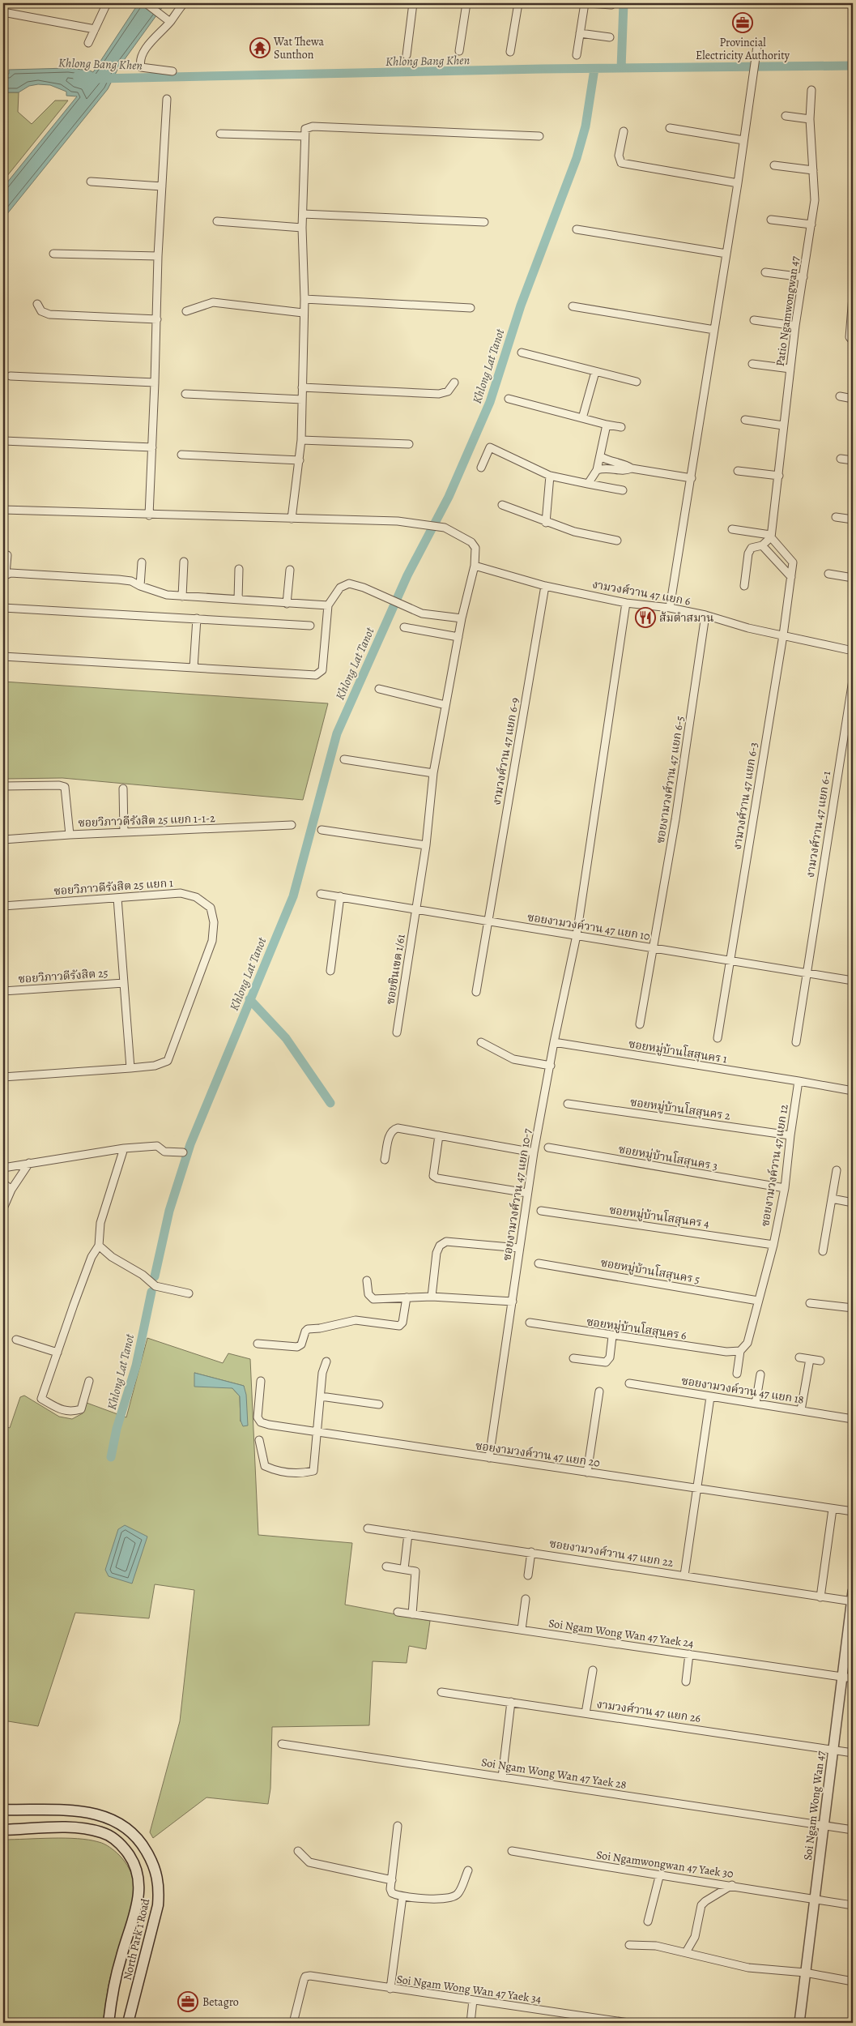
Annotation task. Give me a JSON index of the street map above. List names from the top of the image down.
{
  "streets": {
    "main road": ["North Park 1 Road"],
    "street": [
      "Patio Ngamwongwan 47",
      "งามวงศ์วาน 47 แยก 6",
      "งามวงศ์วาน 47 แยก 6-9",
      "ซอยงามวงศ์วาน 47 แยก 6-5",
      "งามวงศ์วาน 47 แยก 6-3",
      "ซอยวิภาวดีรังสิต 25 แยก 1-1-2",
      "งามวงศ์วาน 47 แยก 6-1",
      "ซอยวิภาวดีรังสิต 25 แยก 1",
      "ซอยงามวงค์วาน 47 แยก 10",
      "ซอยชินเขต 1/61",
      "ซอยวิภาวดีรังสิต 25",
      "ซอยหมู่บ้านโสสุนคร 1",
      "ซอยหมู่บ้านโสสุนคร 2",
      "ซอยหมู่บ้านโสสุนคร 3",
      "ซอยงามวงค์วาน 47 แยก 12",
      "ซอยงามวงศ์วาน 47 แยก 10-7",
      "ซอยหมู่บ้านโสสุนคร 4",
      "ซอยหมู่บ้านโสสุนคร 5",
      "ซอยหมู่บ้านโสสุนคร 6",
      "ซอยงามวงค์วาน 47 แยก 18",
      "ซอยงามวงค์วาน 47 แยก 20",
      "ซอยงามวงศ์วาน 47 แยก 22",
      "Soi Ngam Wong Wan 47 Yaek 24",
      "งามวงศ์วาน 47 แยก 26",
      "Soi Ngam Wong Wan 47 Yaek 28",
      "Soi Ngam Wong Wan 47",
      "Soi Ngamwongwan 47 Yaek 30",
      "Soi Ngam Wong Wan 47 Yaek 34"
    ]
  },
  "crossings": [
    ["Patio Ngamwongwan 47", "งามวงศ์วาน 47 แยก 6-3"],
    ["งามวงศ์วาน 47 แยก 6", "งามวงศ์วาน 47 แยก 6-9"],
    ["งามวงศ์วาน 47 แยก 6", "ซอยงามวงศ์วาน 47 แยก 6-5"],
    ["งามวงศ์วาน 47 แยก 6", "งามวงศ์วาน 47 แยก 6-3"],
    ["งามวงศ์วาน 47 แยก 6", "ซอยชินเขต 1/61"],
    ["งามวงศ์วาน 47 แยก 6", "ซอยงามวงศ์วาน 47 แยก 10-7"],
    ["งามวงศ์วาน 47 แยก 6-9", "ซอยงามวงค์วาน 47 แยก 10"],
    ["ซอยงามวงศ์วาน 47 แยก 6-5", "ซอยงามวงค์วาน 47 แยก 10"],
    ["งามวงศ์วาน 47 แยก 6-3", "ซอยงามวงค์วาน 47 แยก 10"],
    ["งามวงศ์วาน 47 แยก 6-1", "ซอยงามวงค์วาน 47 แยก 10"],
    ["ซอยงามวงค์วาน 47 แยก 10", "ซอยชินเขต 1/61"],
    ["ซอยงามวงค์วาน 47 แยก 10", "ซอยงามวงศ์วาน 47 แยก 10-7"],
    ["ซอยหมู่บ้านโสสุนคร 1", "ซอยงามวงค์วาน 47 แยก 12"],
    ["ซอยหมู่บ้านโสสุนคร 1", "ซอยงามวงศ์วาน 47 แยก 10-7"],
    ["ซอยหมู่บ้านโสสุนคร 2", "ซอยงามวงค์วาน 47 แยก 12"],
    ["ซอยหมู่บ้านโสสุนคร 3", "ซอยงามวงค์วาน 47 แยก 12"],
    ["ซอยงามวงค์วาน 47 แยก 12", "ซอยหมู่บ้านโสสุนคร 4"],
    ["ซอยงามวงค์วาน 47 แยก 12", "ซอยหมู่บ้านโสสุนคร 5"],
    ["ซอยงามวงค์วาน 47 แยก 12", "ซอยหมู่บ้านโสสุนคร 6"],
    ["ซอยงามวงศ์วาน 47 แยก 10-7", "ซอยงามวงค์วาน 47 แยก 20"],
    ["ซอยงามวงศ์วาน 47 แยก 22", "Soi Ngam Wong Wan 47"],
    ["Soi Ngam Wong Wan 47 Yaek 24", "Soi Ngam Wong Wan 47"],
    ["งามวงศ์วาน 47 แยก 26", "Soi Ngam Wong Wan 47"],
    ["Soi Ngam Wong Wan 47 Yaek 28", "Soi Ngam Wong Wan 47"],
    ["Soi Ngam Wong Wan 47", "Soi Ngamwongwan 47 Yaek 30"]
  ],
  "water": ["Khlong Bang Khen", "Khlong Lat Tanot"],
  "places": {
    "office": ["Provincial Electricity Authority", "Betagro"],
    "temple": ["Wat Thewa Sunthon"],
    "restaurant": ["ส้มตำสมาน"]
  }
}
